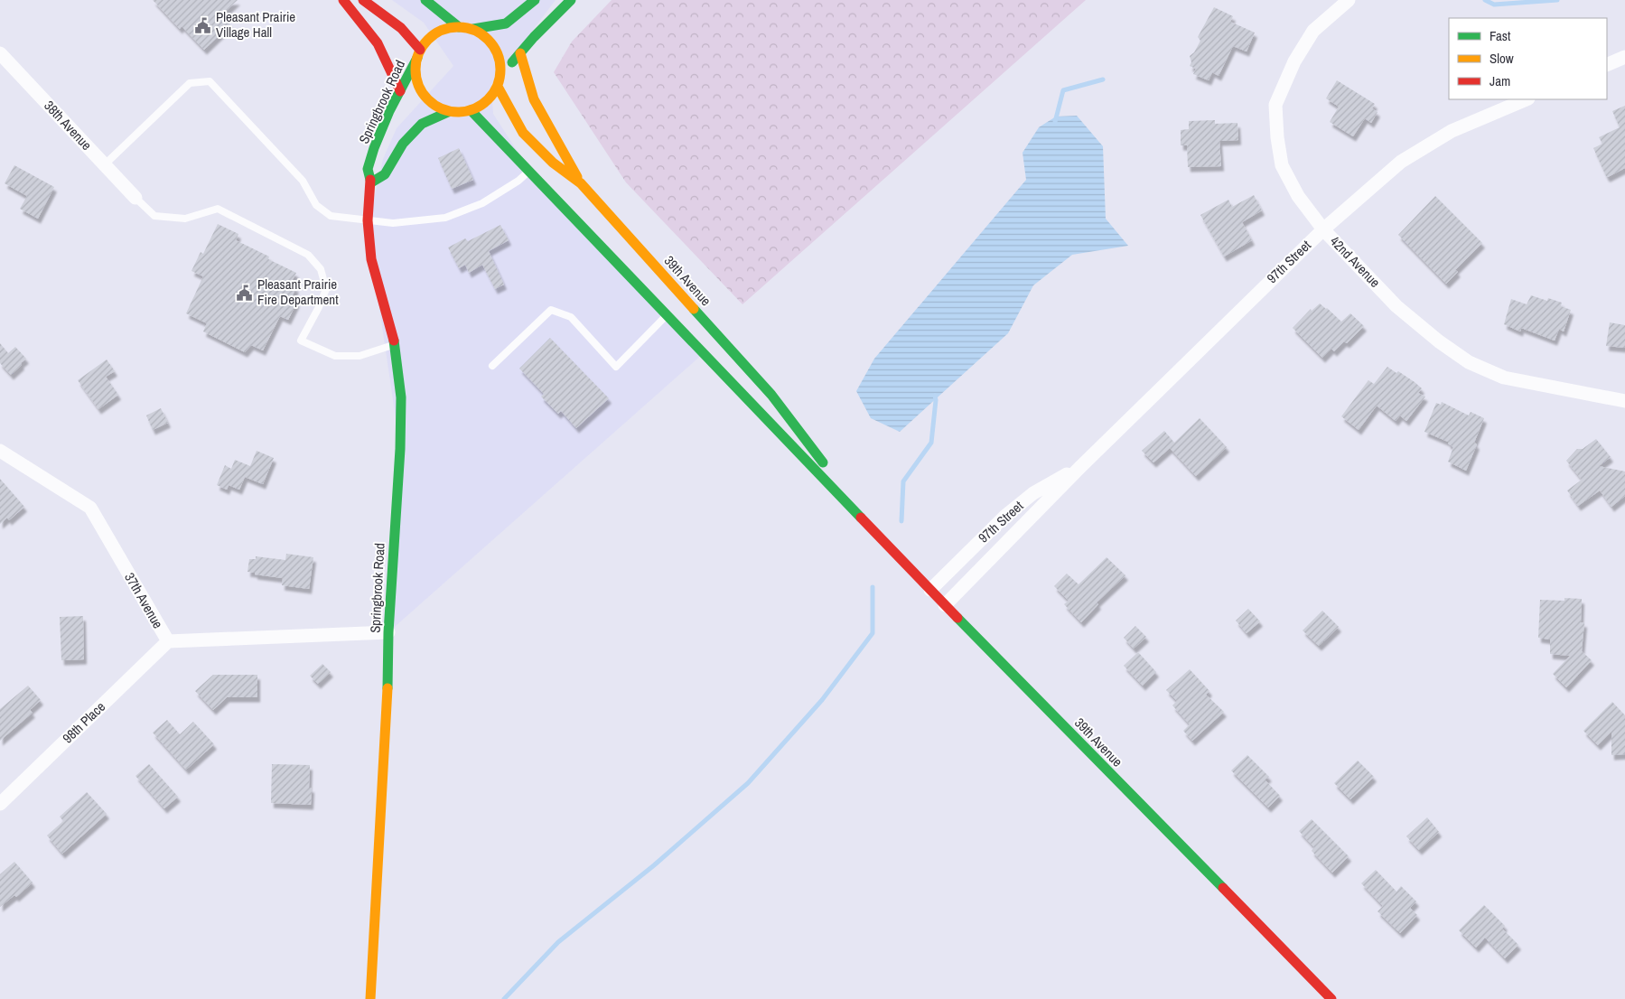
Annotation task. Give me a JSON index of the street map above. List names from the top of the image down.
{
  "streets": {
    "main road": ["Springbrook Road", "39th Avenue"],
    "street": [
      "38th Avenue",
      "97th Street",
      "42nd Avenue",
      "37th Avenue",
      "98th Place"
    ]
  },
  "crossings": [
    ["Springbrook Road", "39th Avenue"],
    ["Springbrook Road", "37th Avenue"],
    ["97th Street", "42nd Avenue"],
    ["97th Street", "39th Avenue"],
    ["37th Avenue", "98th Place"]
  ],
  "places": {
    "public building": ["Pleasant Prairie Village Hall", "Pleasant Prairie Fire Department"]
  },
  "legend": ["Fast", "Slow", "Jam"]
}
